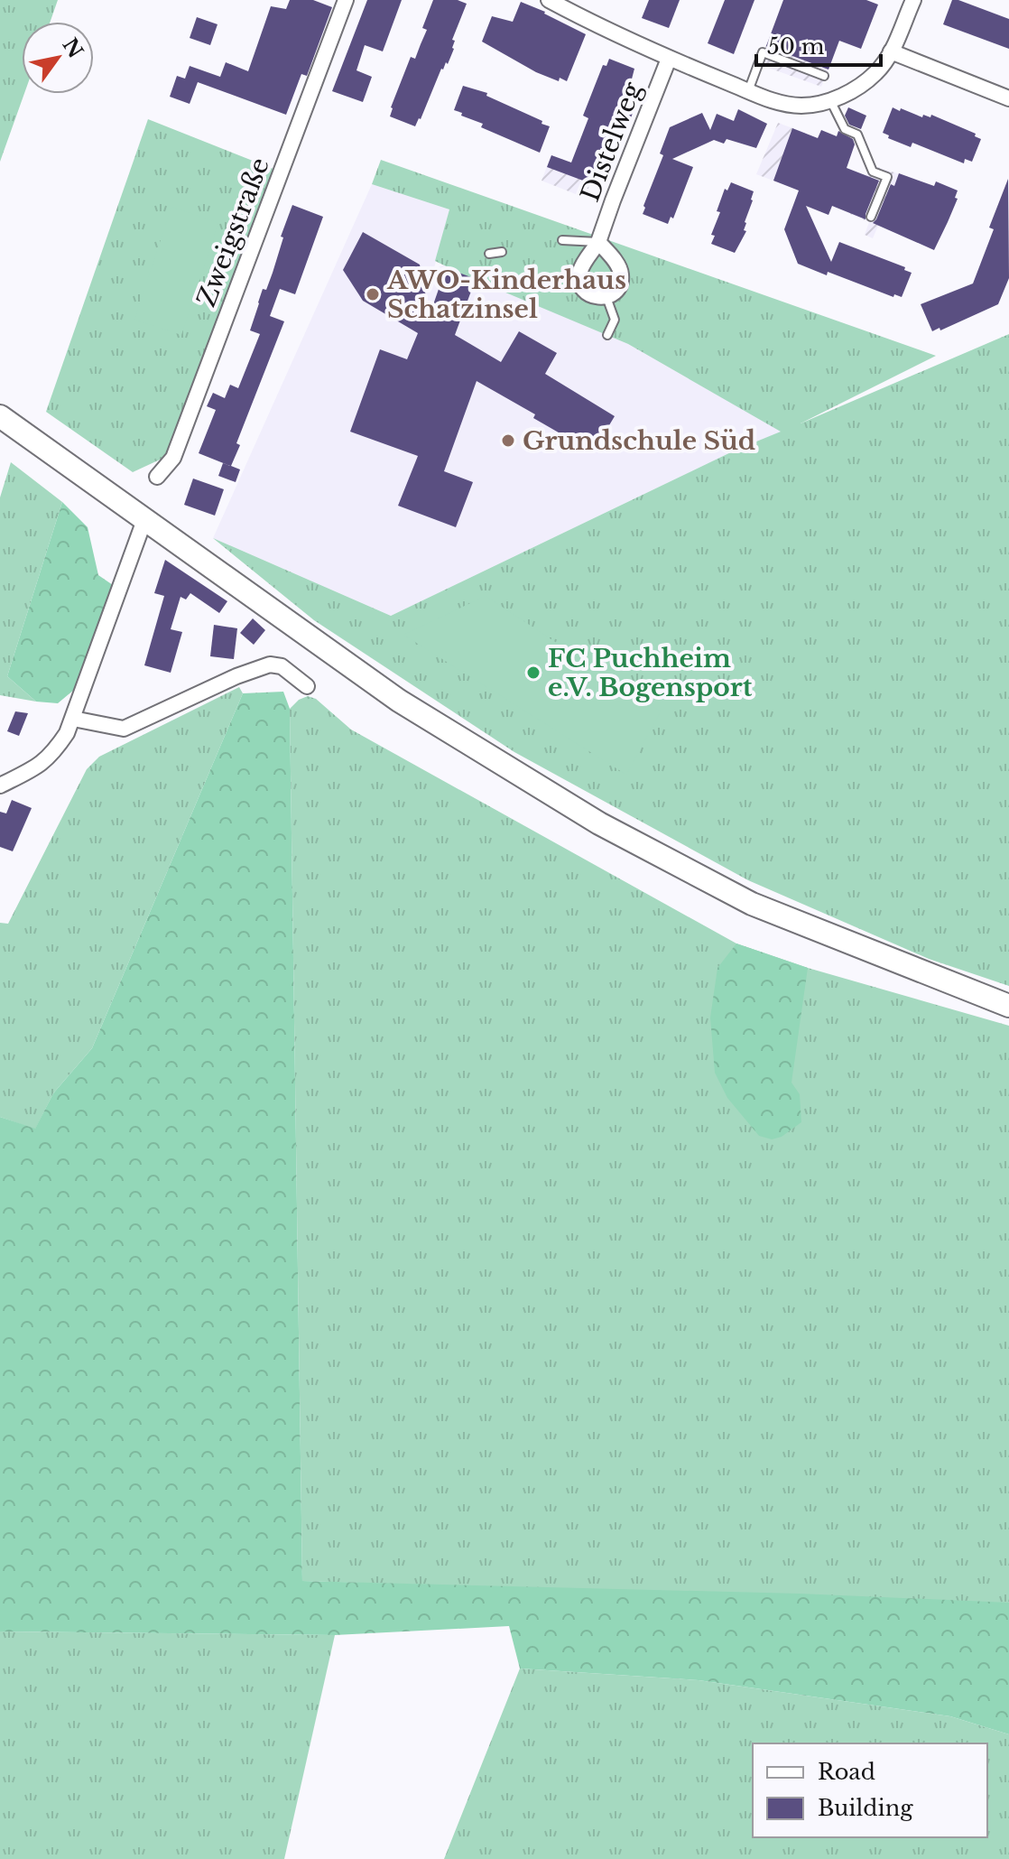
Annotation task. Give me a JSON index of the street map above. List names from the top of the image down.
{
  "streets": {
    "street": ["Distelweg", "Zweigstraße"]
  },
  "places": ["AWO-Kinderhaus Schatzinsel", "Grundschule Süd", "FC Puchheim e.V. Bogensport"],
  "legend": ["Road", "Building"],
  "scale_bar": "50 m",
  "north": "top right"
}
